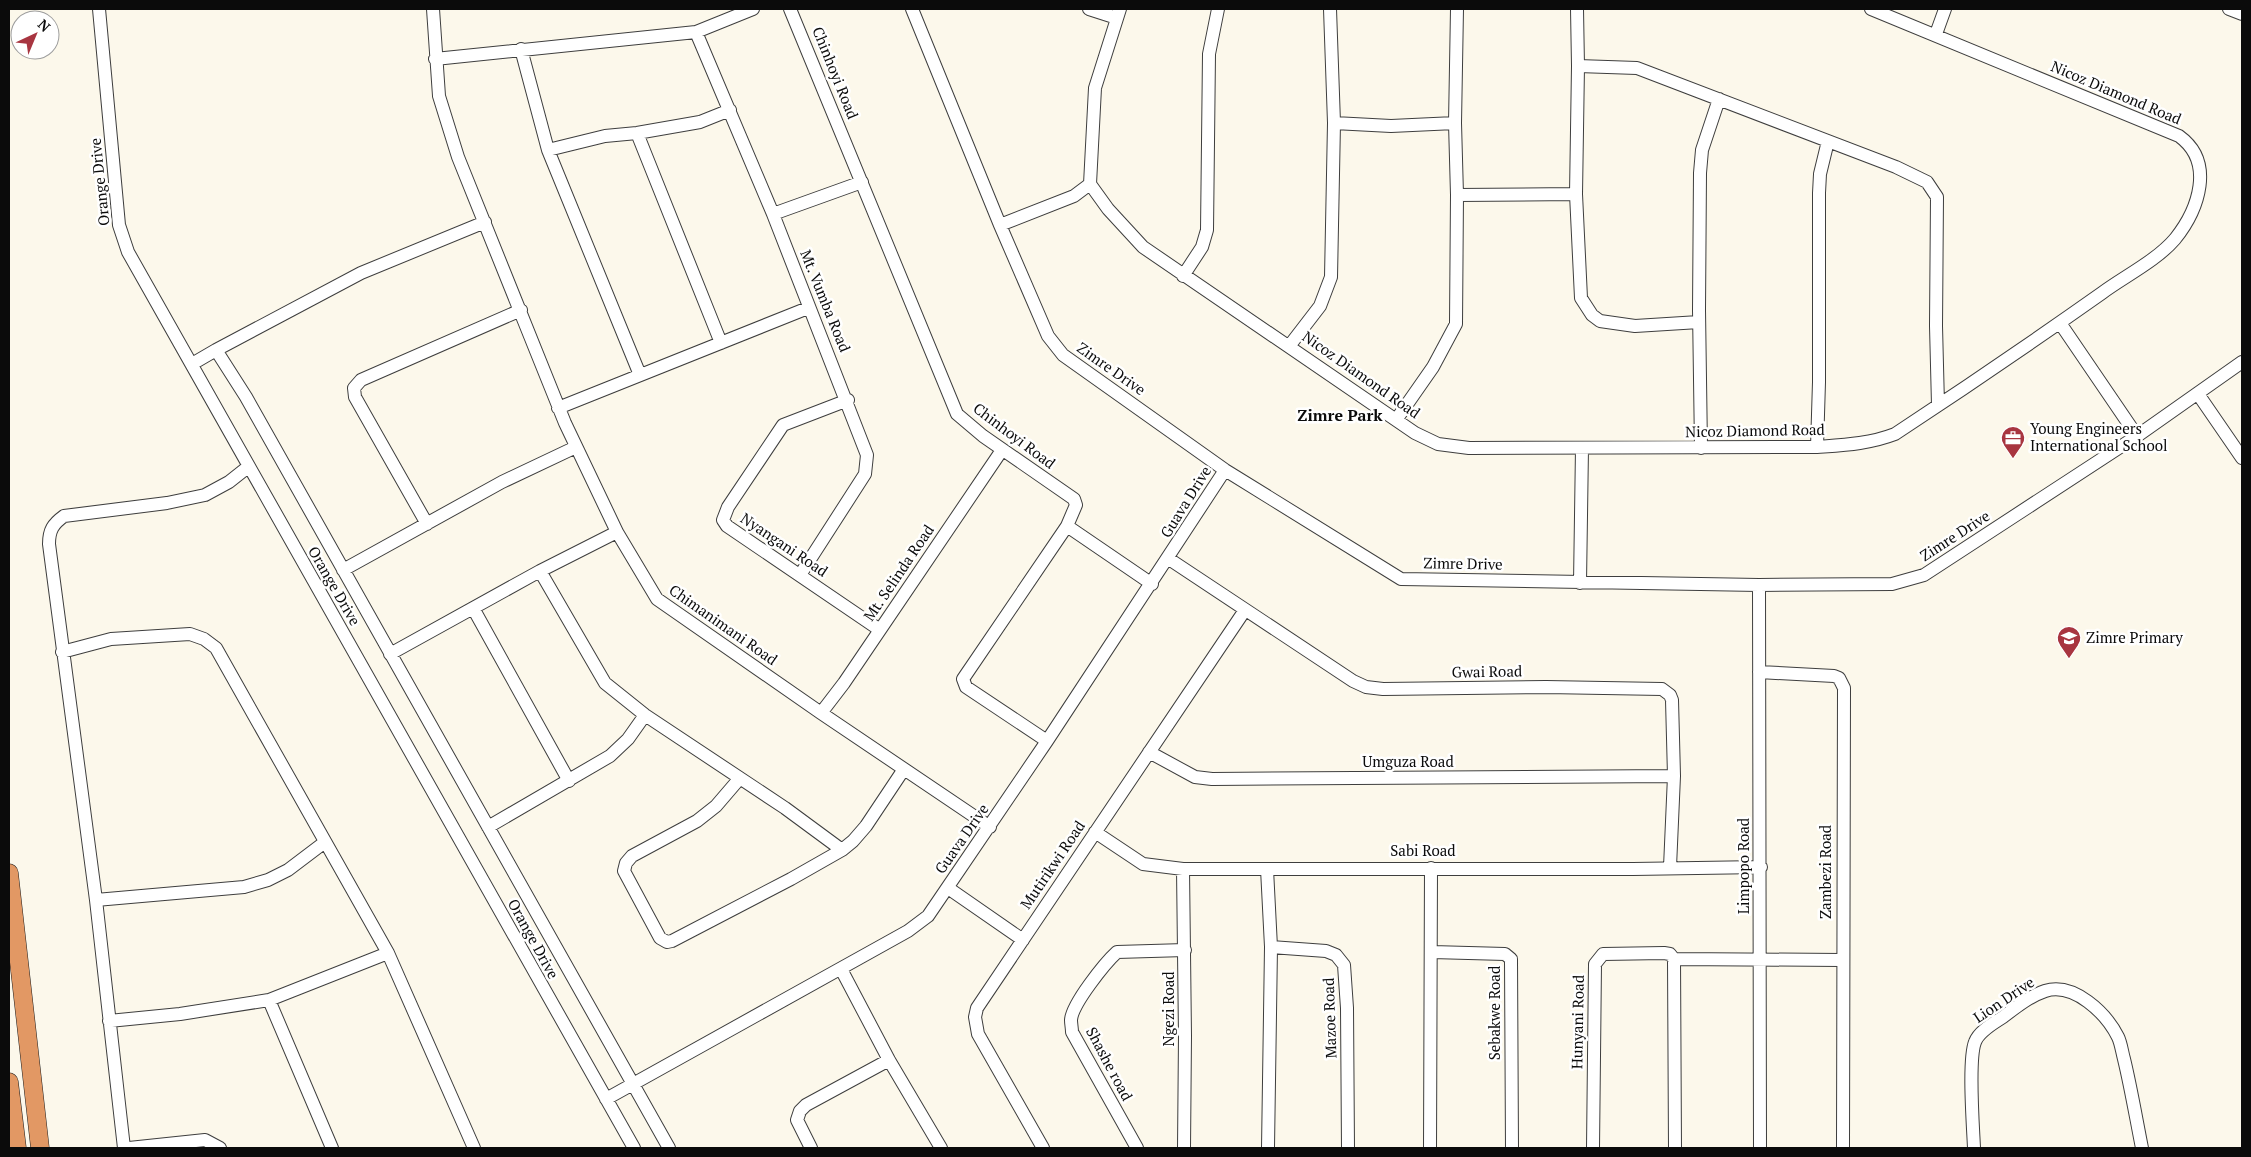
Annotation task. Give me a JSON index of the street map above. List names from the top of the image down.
{
  "streets": {
    "street": [
      "Chinhoyi Road",
      "Nicoz Diamond Road",
      "Orange Drive",
      "Mt. Vumba Road",
      "Zimre Drive",
      "Guava Drive",
      "Nyangani Road",
      "Mt. Selinda Road",
      "Chimanimani Road",
      "Gwai Road",
      "Umguza Road",
      "Sabi Road",
      "Mutirikwi Road",
      "Limpopo Road",
      "Zambezi Road",
      "Lion Drive",
      "Ngezi Road",
      "Sebakwe Road",
      "Mazoe Road",
      "Hunyani Road",
      "Shashe road"
    ]
  },
  "crossings": [
    ["Chinhoyi Road", "Guava Drive"],
    ["Chinhoyi Road", "Mt. Selinda Road"],
    ["Orange Drive", "Guava Drive"],
    ["Mt. Vumba Road", "Nyangani Road"],
    ["Zimre Drive", "Guava Drive"],
    ["Zimre Drive", "Limpopo Road"],
    ["Guava Drive", "Chimanimani Road"],
    ["Guava Drive", "Gwai Road"],
    ["Nyangani Road", "Mt. Selinda Road"],
    ["Mt. Selinda Road", "Chimanimani Road"],
    ["Gwai Road", "Umguza Road"],
    ["Gwai Road", "Sabi Road"],
    ["Gwai Road", "Mutirikwi Road"],
    ["Umguza Road", "Mutirikwi Road"],
    ["Sabi Road", "Mutirikwi Road"],
    ["Sabi Road", "Limpopo Road"],
    ["Sabi Road", "Ngezi Road"],
    ["Limpopo Road", "Zambezi Road"],
    ["Limpopo Road", "Hunyani Road"],
    ["Zambezi Road", "Hunyani Road"],
    ["Ngezi Road", "Shashe road"]
  ],
  "districts": ["Zimre Park"],
  "places": {
    "office": ["Young Engineers International School"],
    "school or university": ["Zimre Primary"]
  },
  "north": "top right"
}
